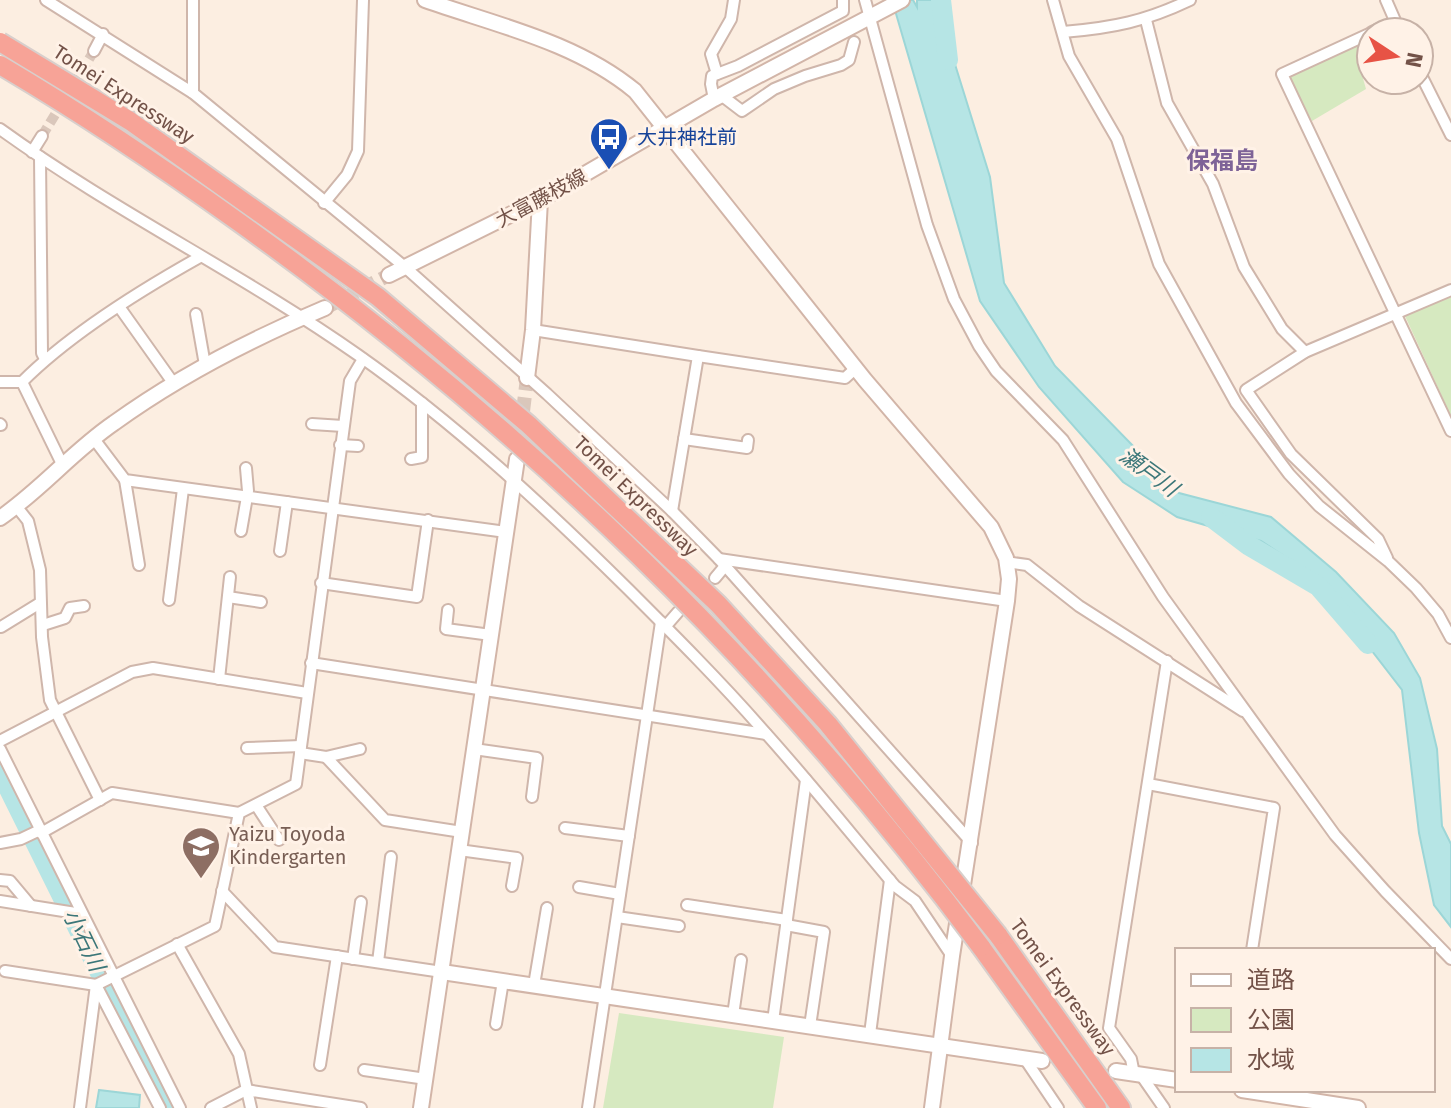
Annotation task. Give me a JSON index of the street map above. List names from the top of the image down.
{
  "streets": {
    "highway": ["Tomei Expressway"],
    "street": ["大富藤枝線"]
  },
  "districts": ["保福島"],
  "water": ["瀬戸川", "小石川"],
  "places": {
    "bus stop": ["大井神社前"],
    "school or university": ["Yaizu Toyoda Kindergarten"]
  },
  "legend": ["道路", "公園", "水域"],
  "north": "right"
}
